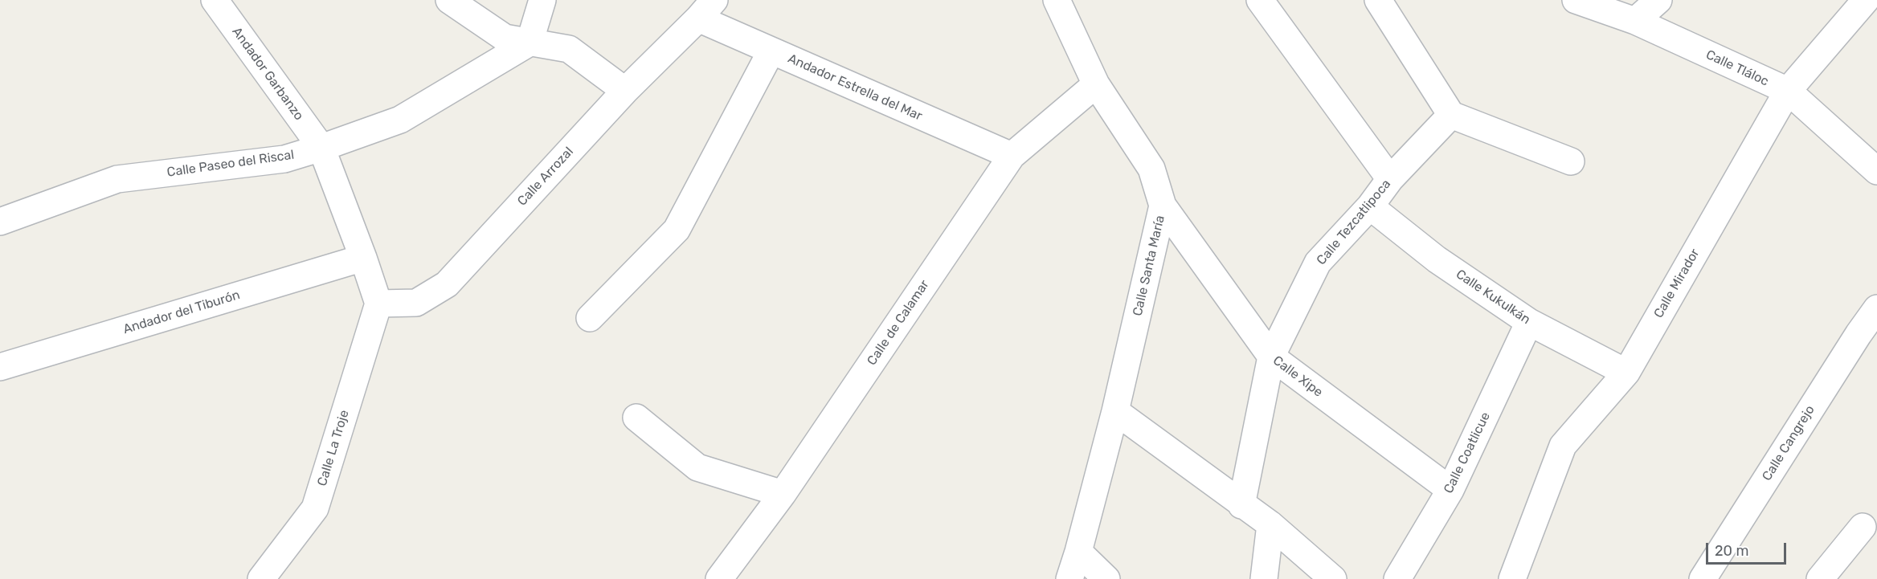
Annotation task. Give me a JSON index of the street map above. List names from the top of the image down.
{
  "streets": {
    "street": [
      "Calle Tláloc",
      "Andador Garbanzo",
      "Andador Estrella del Mar",
      "Calle Paseo del Riscal",
      "Calle Arrozal",
      "Calle Tezcatlipoca",
      "Calle Santa María",
      "Calle Mirador",
      "Calle Kukulkán",
      "Andador del Tiburón",
      "Calle de Calamar",
      "Calle Xipe",
      "Calle Cangrejo",
      "Calle La Troje",
      "Calle Coatlicue"
    ]
  },
  "crossings": [
    ["Calle Tláloc", "Calle Mirador"],
    ["Andador Garbanzo", "Calle Paseo del Riscal"],
    ["Andador Garbanzo", "Calle Arrozal"],
    ["Andador Garbanzo", "Andador del Tiburón"],
    ["Andador Garbanzo", "Calle La Troje"],
    ["Andador Estrella del Mar", "Calle Arrozal"],
    ["Andador Estrella del Mar", "Calle de Calamar"],
    ["Calle Arrozal", "Calle La Troje"],
    ["Calle Tezcatlipoca", "Calle Kukulkán"],
    ["Calle Tezcatlipoca", "Calle Xipe"],
    ["Calle Santa María", "Calle de Calamar"],
    ["Calle Santa María", "Calle Xipe"],
    ["Calle Mirador", "Calle Kukulkán"],
    ["Calle Kukulkán", "Calle Coatlicue"],
    ["Calle Xipe", "Calle Coatlicue"]
  ],
  "scale_bar": "20 m"
}
